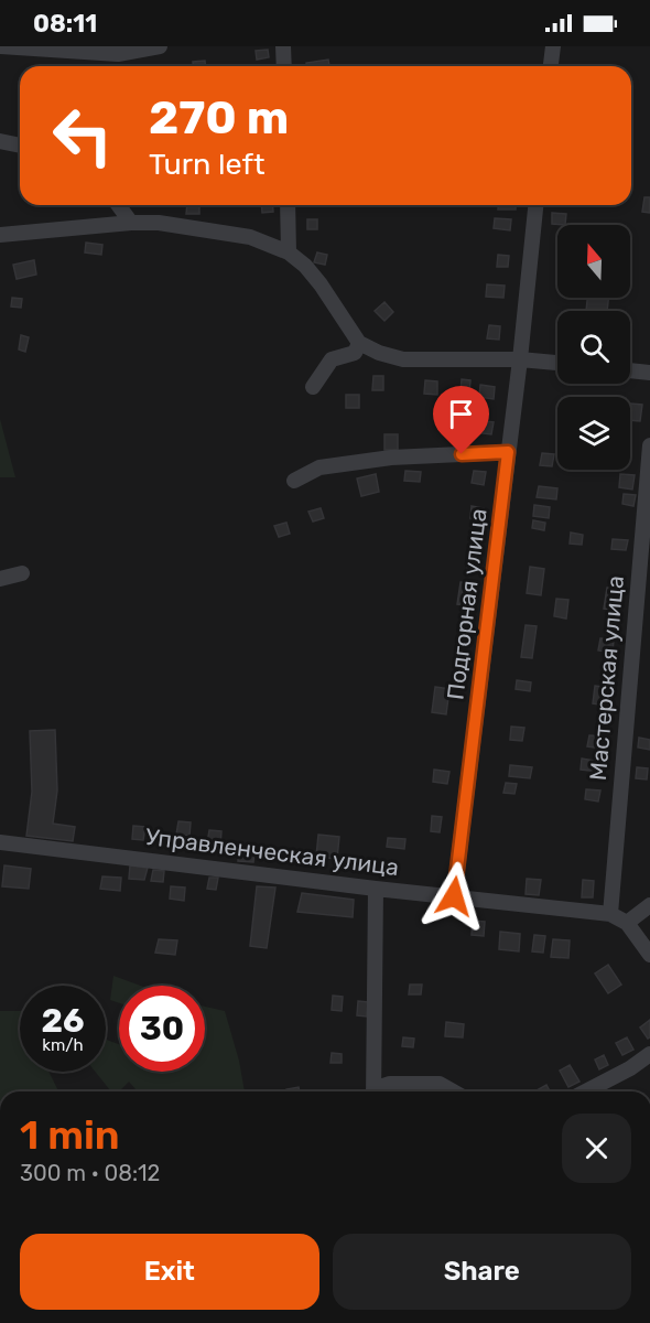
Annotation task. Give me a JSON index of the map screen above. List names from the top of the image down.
{
  "streets": {
    "street": ["Подгорная улица", "Мастерская улица", "Управленческая улица"]
  },
  "crossings": [
    ["Подгорная улица", "Управленческая улица"],
    ["Мастерская улица", "Управленческая улица"]
  ],
  "north": "top",
  "page": {
    "status": "08:11",
    "turn": ["270 m", "Turn left"],
    "speed": "26 km/h",
    "limit": "30",
    "heading": ["1 min", "300 m · 08:12"],
    "buttons": ["Exit", "Share"]
  }
}
